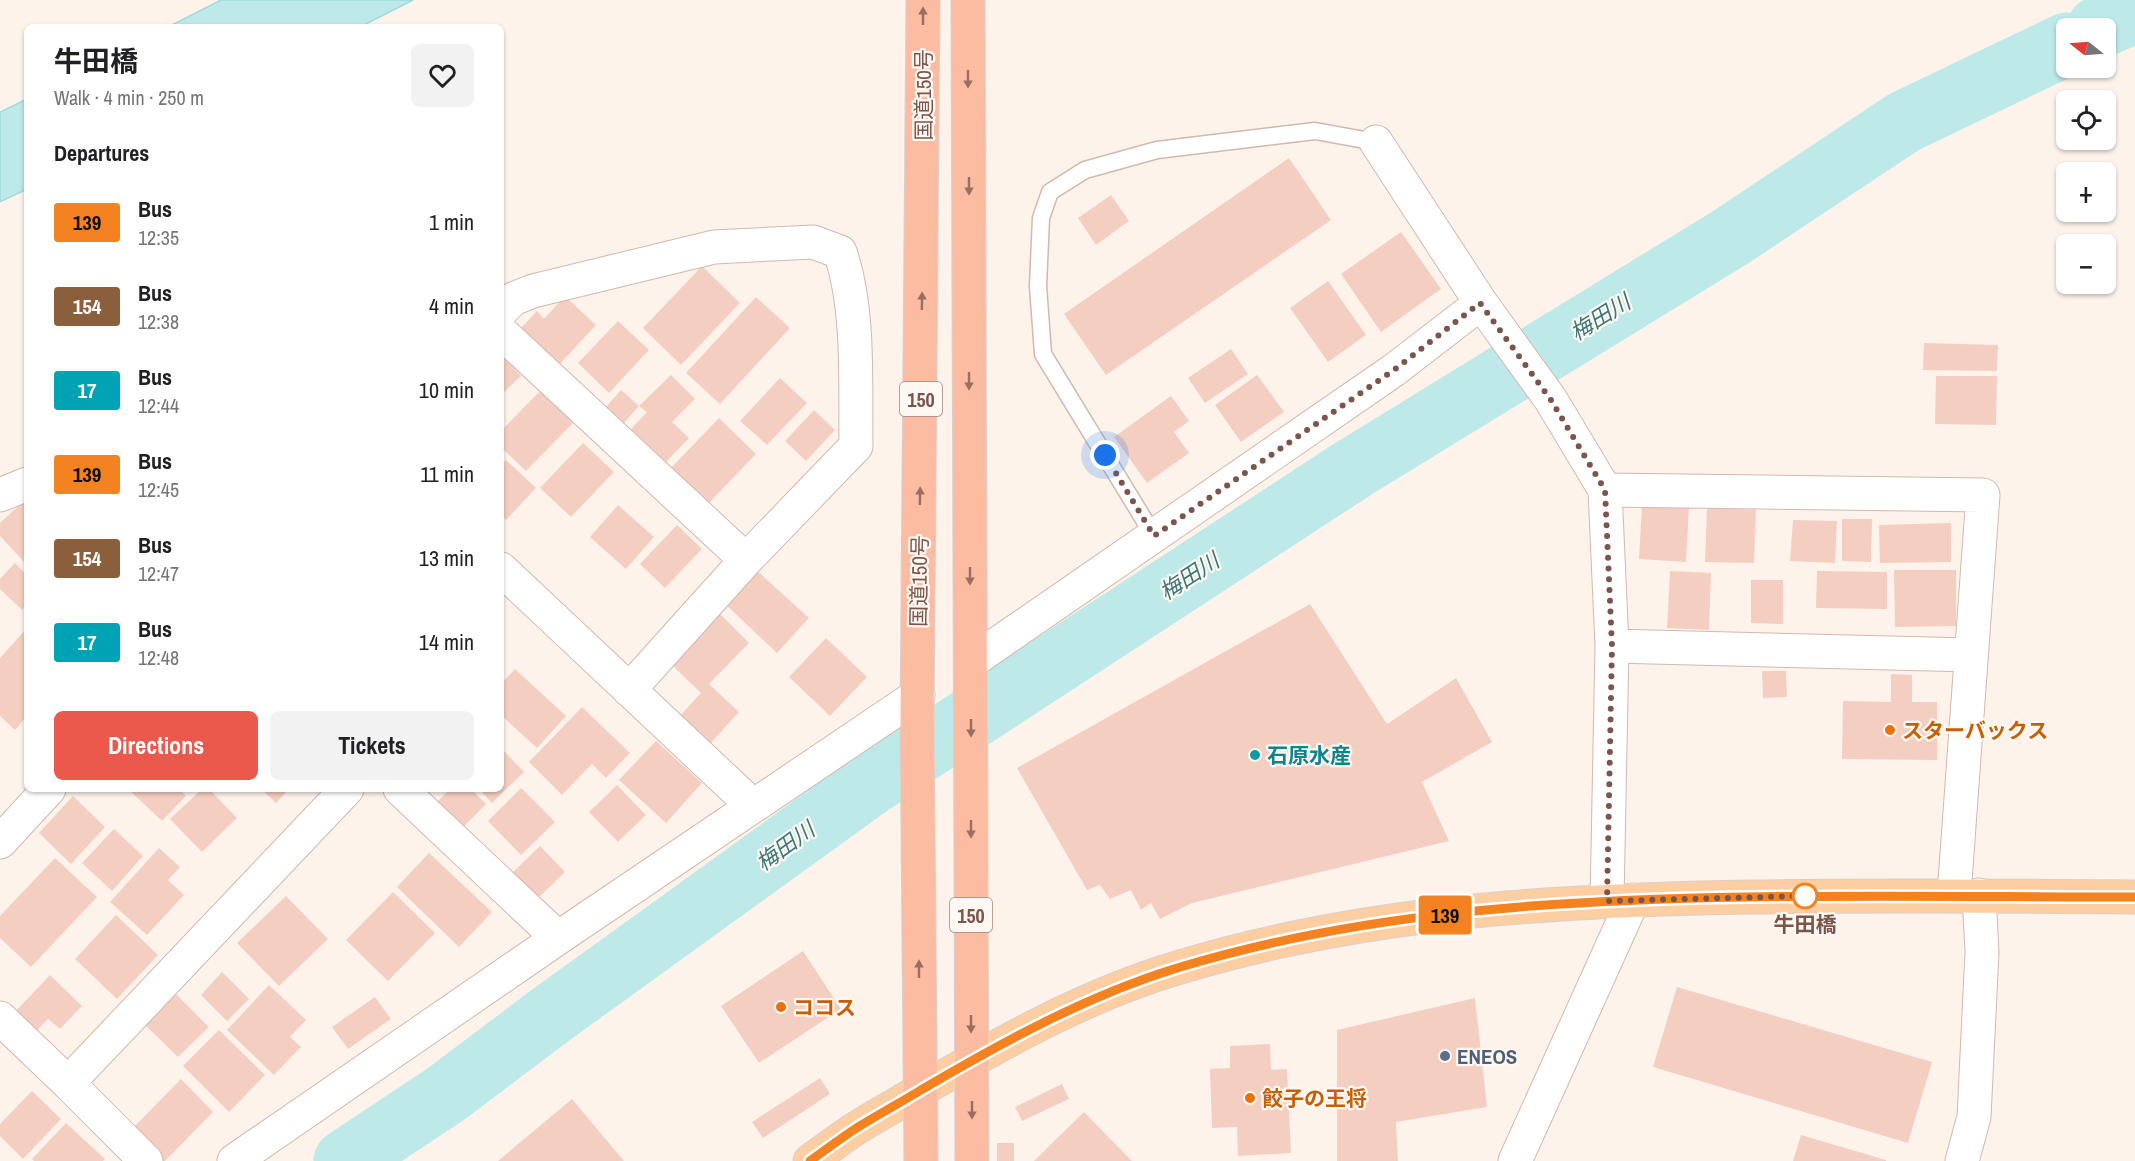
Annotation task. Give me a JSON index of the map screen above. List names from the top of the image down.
{
  "streets": {
    "highway": ["国道150号", "150"]
  },
  "water": ["梅田川"],
  "places": [
    "スターバックス",
    "石原水産",
    "牛田橋",
    "ココス",
    "ENEOS",
    "餃子の王将"
  ],
  "lines": ["bus line 139"],
  "north": "left",
  "page": {
    "on_map": "139",
    "map_buttons": ["+", "−"],
    "heading": [
      ["牛田橋", "Walk · 4 min · 250 m"],
      "Departures"
    ],
    "list": [
      {
        "mark": "139",
        "name": "Bus",
        "note": "12:35",
        "value": "1 min"
      },
      {
        "mark": "154",
        "name": "Bus",
        "note": "12:38",
        "value": "4 min"
      },
      {
        "mark": "17",
        "name": "Bus",
        "note": "12:44",
        "value": "10 min"
      },
      {
        "mark": "139",
        "name": "Bus",
        "note": "12:45",
        "value": "11 min"
      },
      {
        "mark": "154",
        "name": "Bus",
        "note": "12:47",
        "value": "13 min"
      },
      {
        "mark": "17",
        "name": "Bus",
        "note": "12:48",
        "value": "14 min"
      }
    ],
    "buttons": ["Directions", "Tickets"]
  }
}
